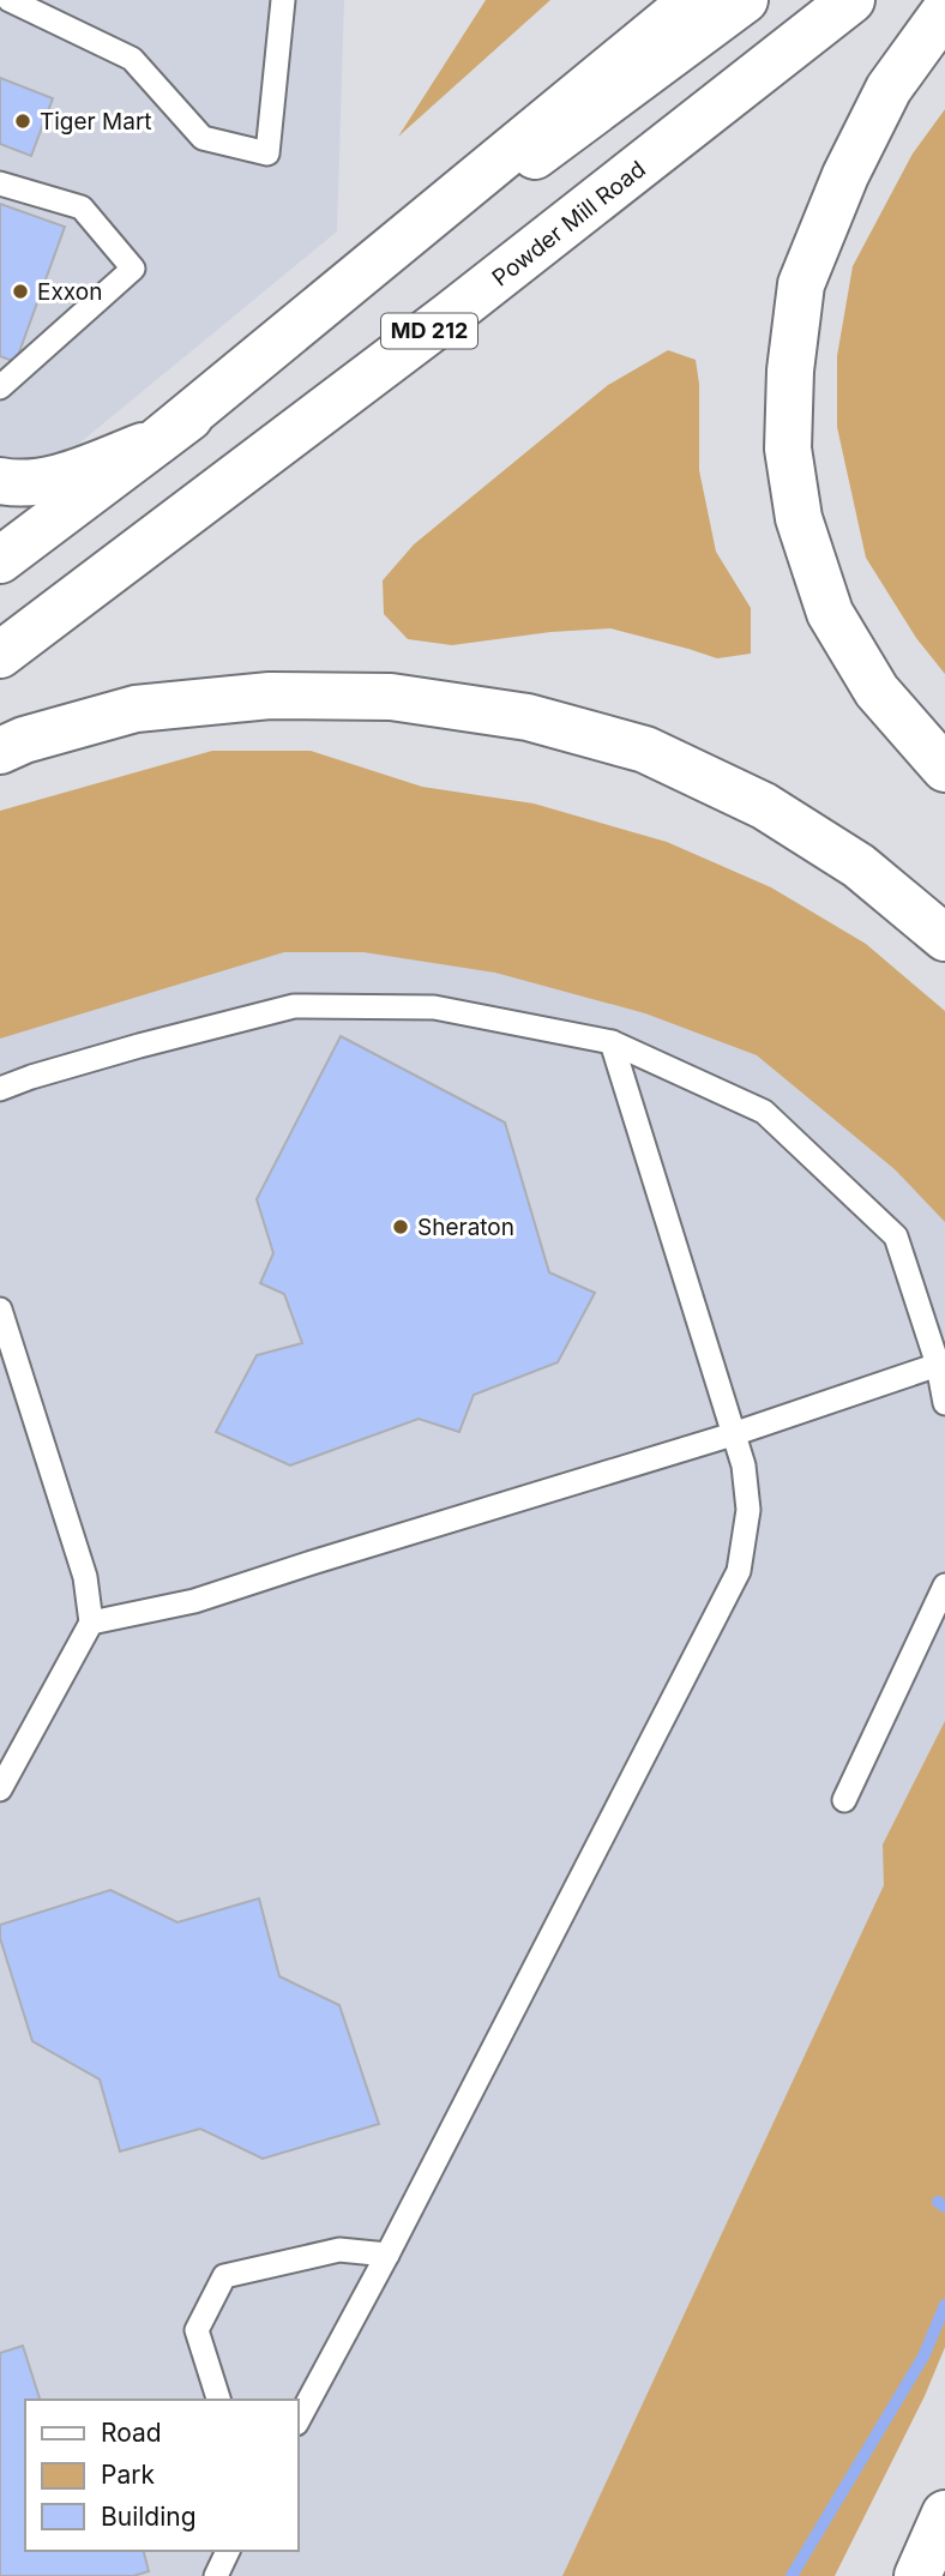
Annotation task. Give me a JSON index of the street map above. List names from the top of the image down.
{
  "streets": {
    "main road": ["Powder Mill Road", "MD 212"]
  },
  "places": ["Tiger Mart", "Exxon", "Sheraton"],
  "legend": ["Road", "Park", "Building"]
}
